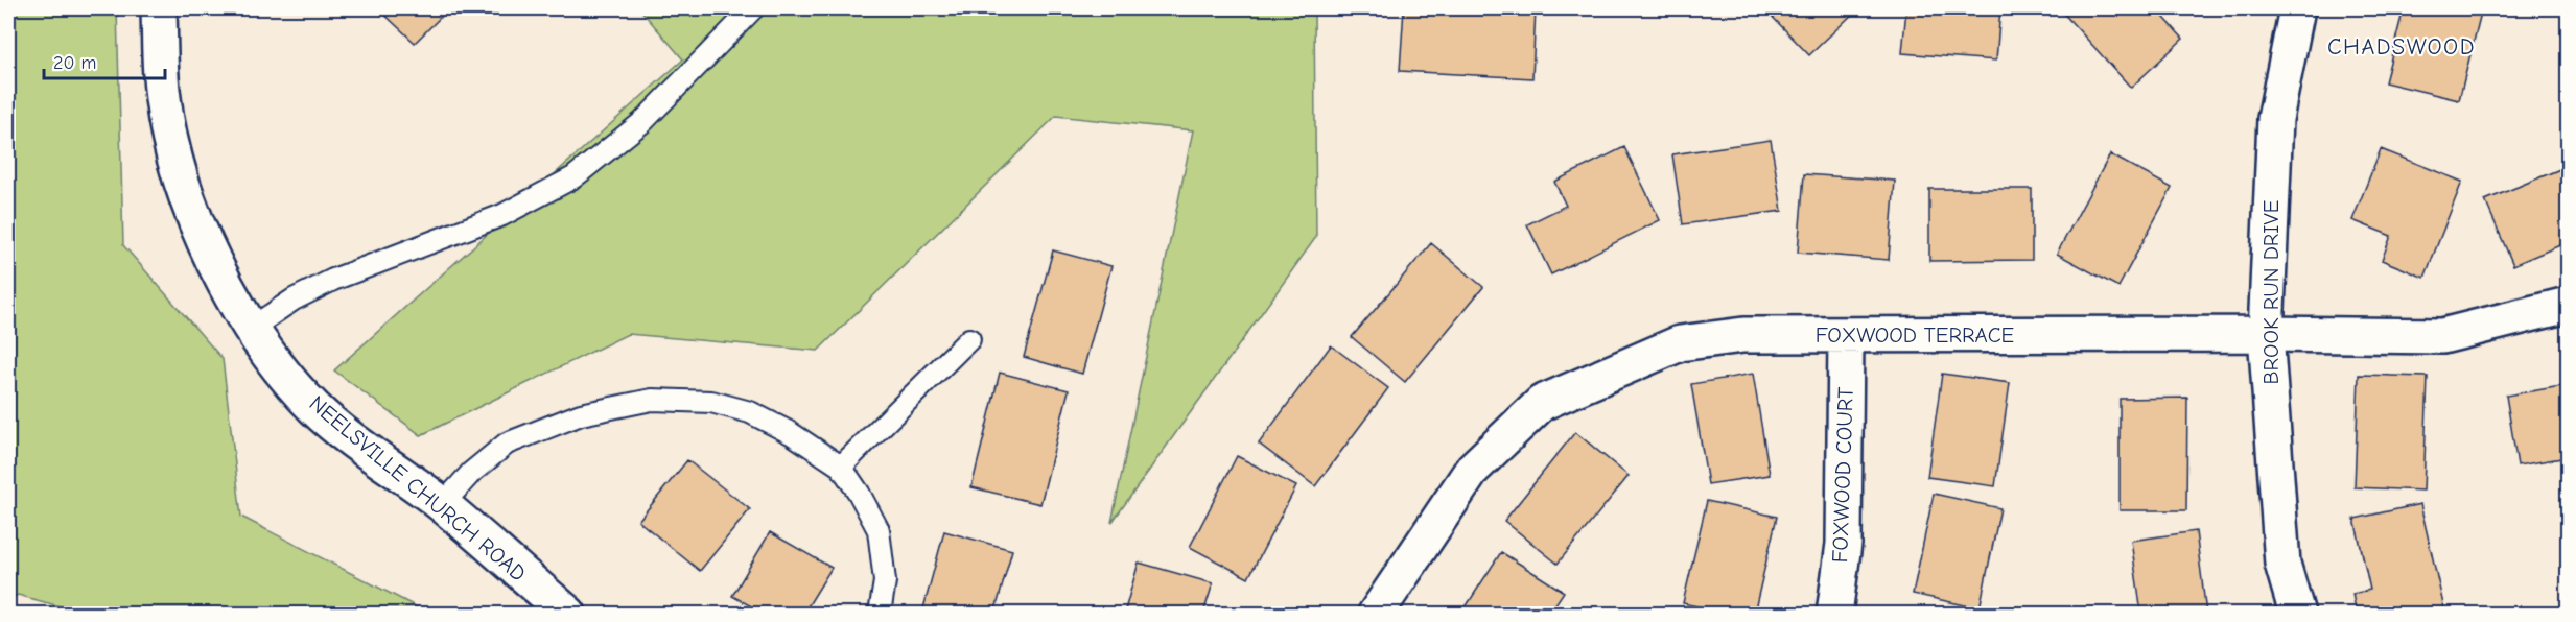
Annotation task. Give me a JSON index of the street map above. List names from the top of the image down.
{
  "streets": {
    "street": [
      "BROOK RUN DRIVE",
      "FOXWOOD TERRACE",
      "FOXWOOD COURT",
      "NEELSVILLE CHURCH ROAD"
    ]
  },
  "crossings": [
    ["BROOK RUN DRIVE", "FOXWOOD TERRACE"],
    ["FOXWOOD TERRACE", "FOXWOOD COURT"]
  ],
  "districts": ["CHADSWOOD"],
  "scale_bar": "20 m"
}
